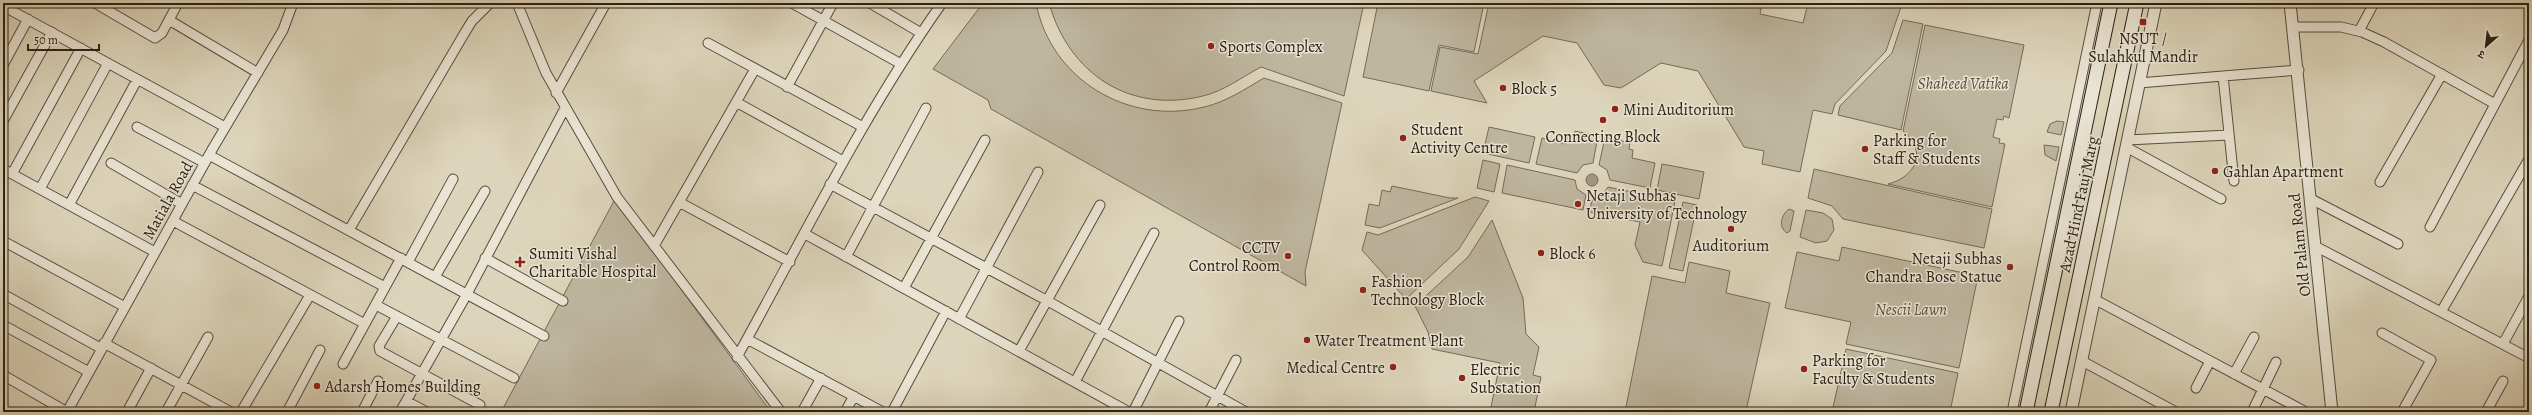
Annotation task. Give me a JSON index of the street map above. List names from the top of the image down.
{
  "streets": {
    "main road": ["Azad Hind Fauj Marg"],
    "street": ["Matiala Road", "Old Palam Road"]
  },
  "parks": ["Shaheed Vatika", "Nescii Lawn"],
  "places": {
    "transit": ["NSUT / Sulahkul Mandir"],
    "other": [
      "Sports Complex",
      "Block 5",
      "Mini Auditorium",
      "Connecting Block",
      "Student Activity Centre",
      "Parking for Staff & Students",
      "Gahlan Apartment",
      "Netaji Subhas University of Technology",
      "Auditorium",
      "Block 6",
      "CCTV Control Room",
      "Netaji Subhas Chandra Bose Statue",
      "Fashion Technology Block",
      "Water Treatment Plant",
      "Medical Centre",
      "Parking for Faculty & Students",
      "Electric Substation",
      "Adarsh Homes Building"
    ],
    "health": ["Sumiti Vishal Charitable Hospital"]
  },
  "scale_bar": "50 m",
  "north": "bottom left"
}
